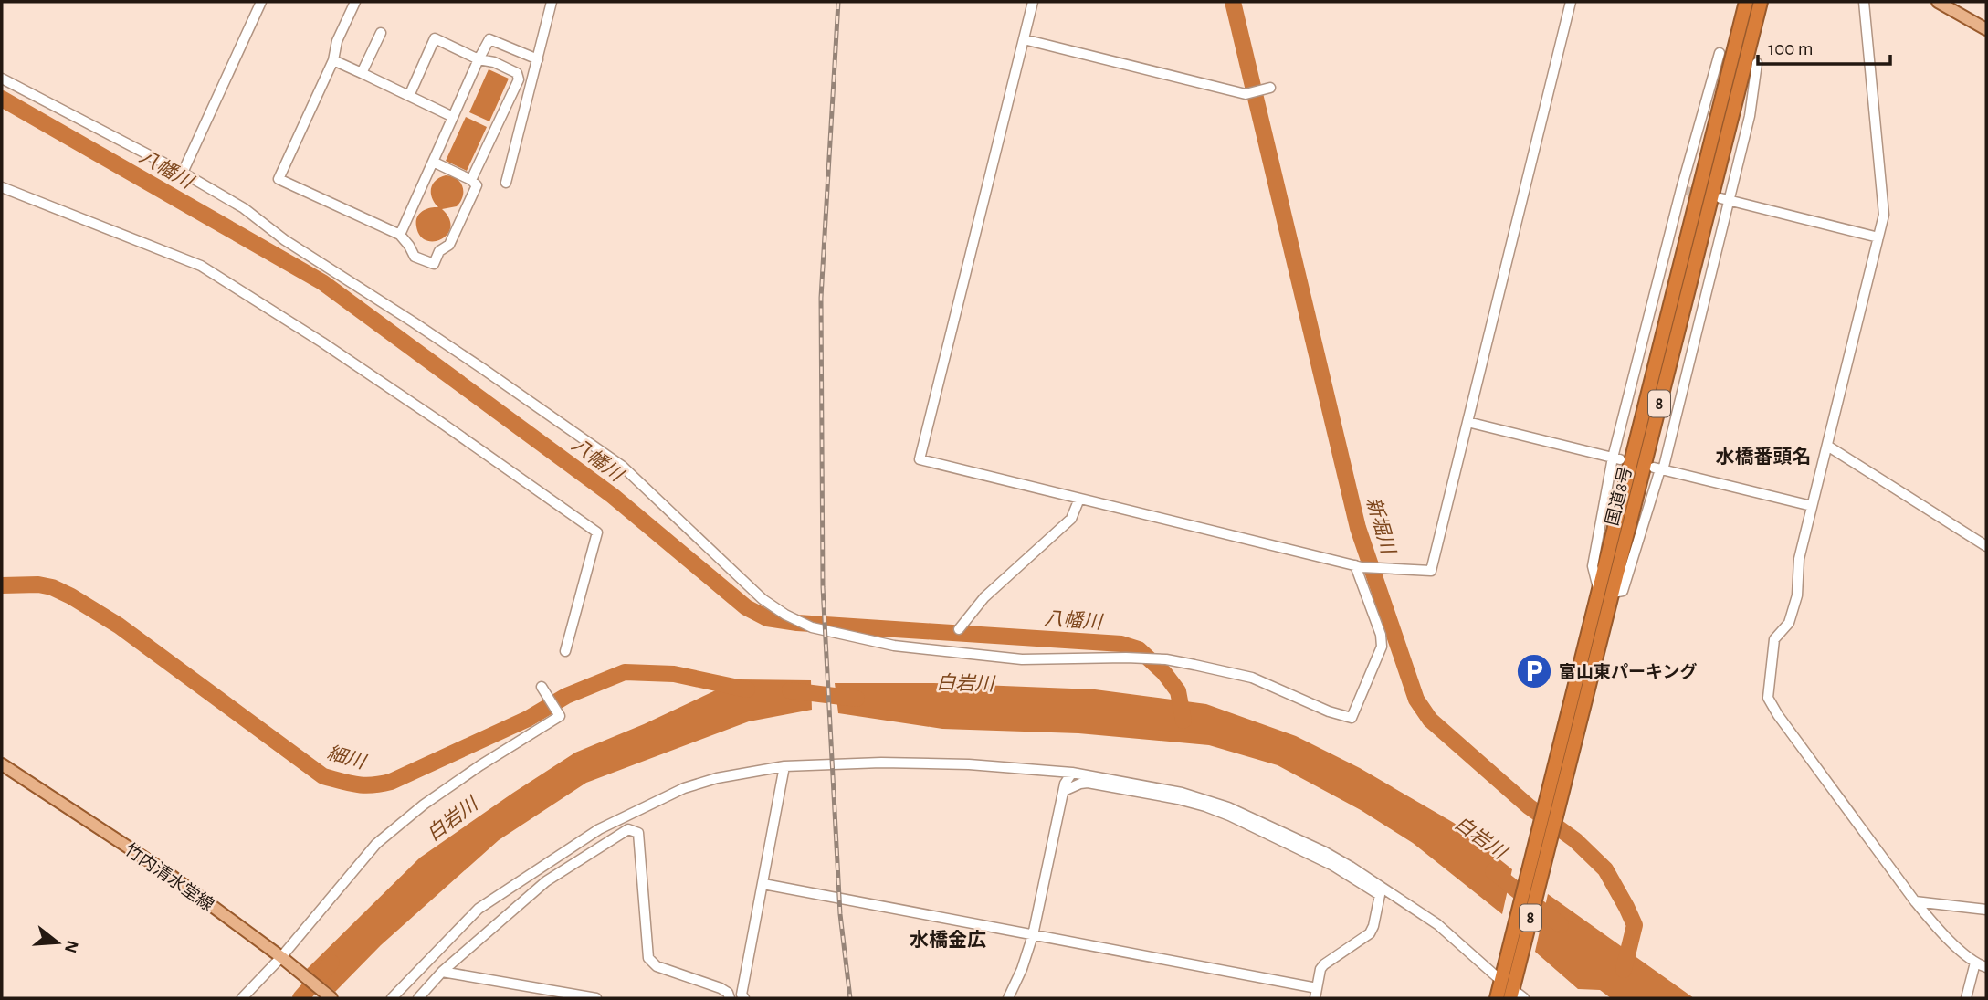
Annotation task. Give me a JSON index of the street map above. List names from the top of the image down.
{
  "streets": {
    "highway": ["8", "国道8号"],
    "main road": ["竹内清水堂線"]
  },
  "districts": ["水橋番頭名", "水橋金広"],
  "water": [
    "八幡川",
    "新堀川",
    "白岩川",
    "細川"
  ],
  "places": {
    "parking": ["富山東パーキング"]
  },
  "scale_bar": "100 m",
  "north": "right"
}
